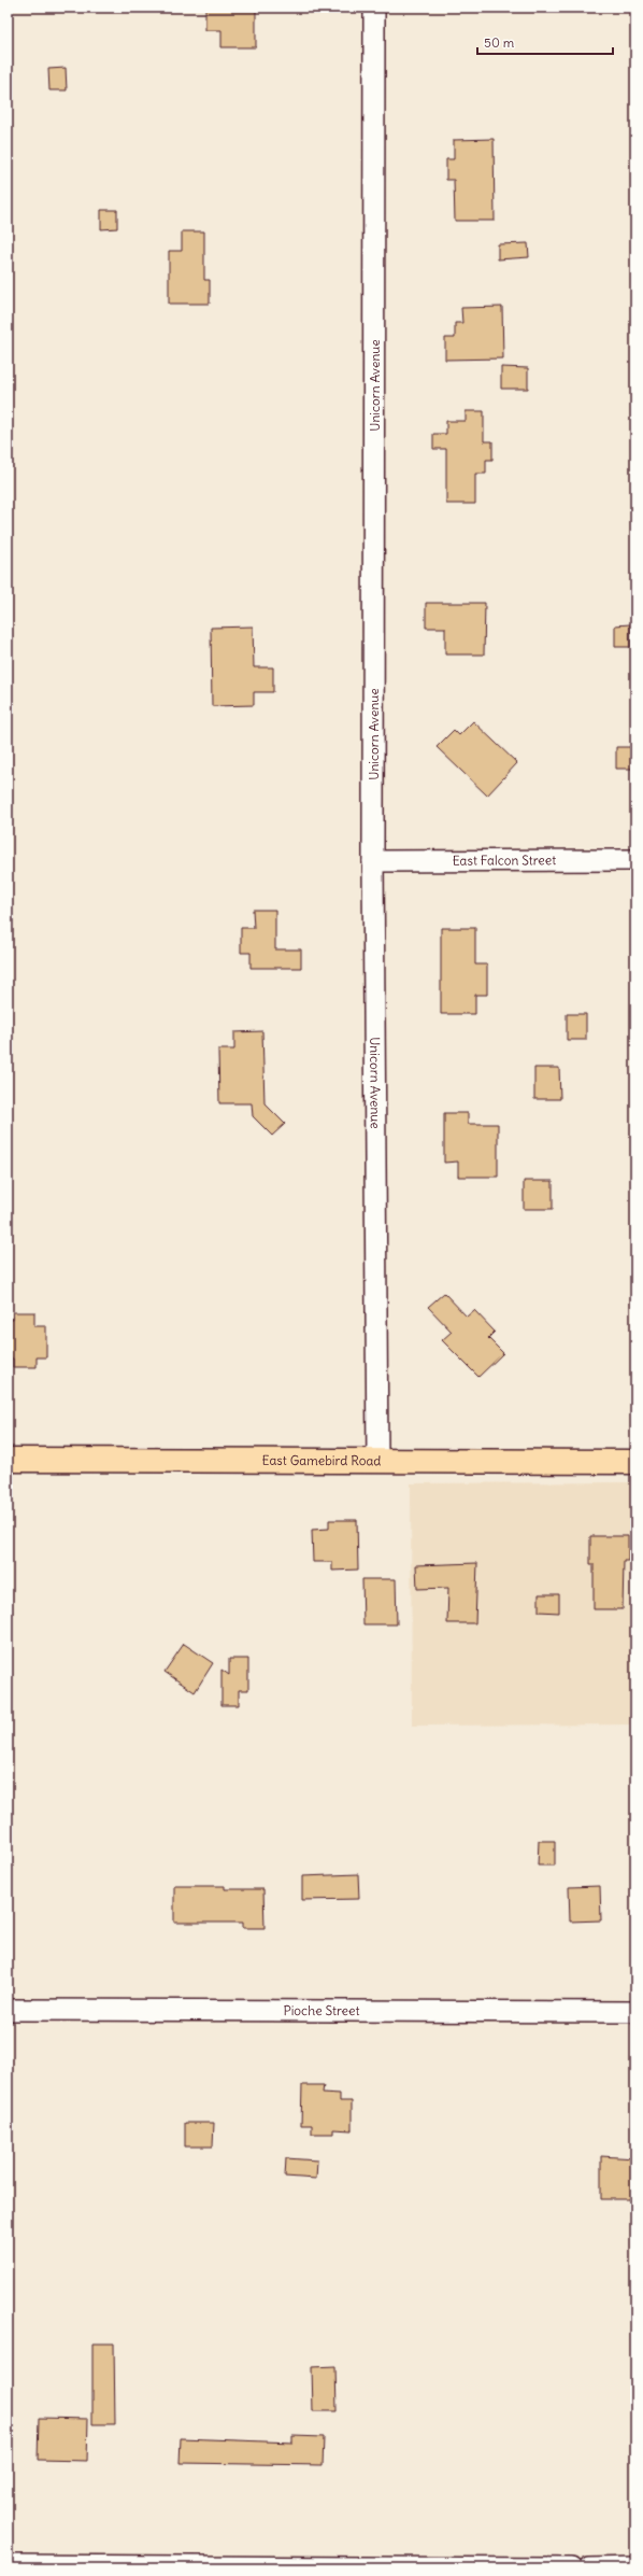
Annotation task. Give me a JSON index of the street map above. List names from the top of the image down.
{
  "streets": {
    "main road": ["East Gamebird Road"],
    "street": ["Unicorn Avenue", "East Falcon Street", "Pioche Street"]
  },
  "crossings": [
    ["Unicorn Avenue", "East Falcon Street"],
    ["Unicorn Avenue", "East Gamebird Road"]
  ],
  "scale_bar": "50 m"
}
